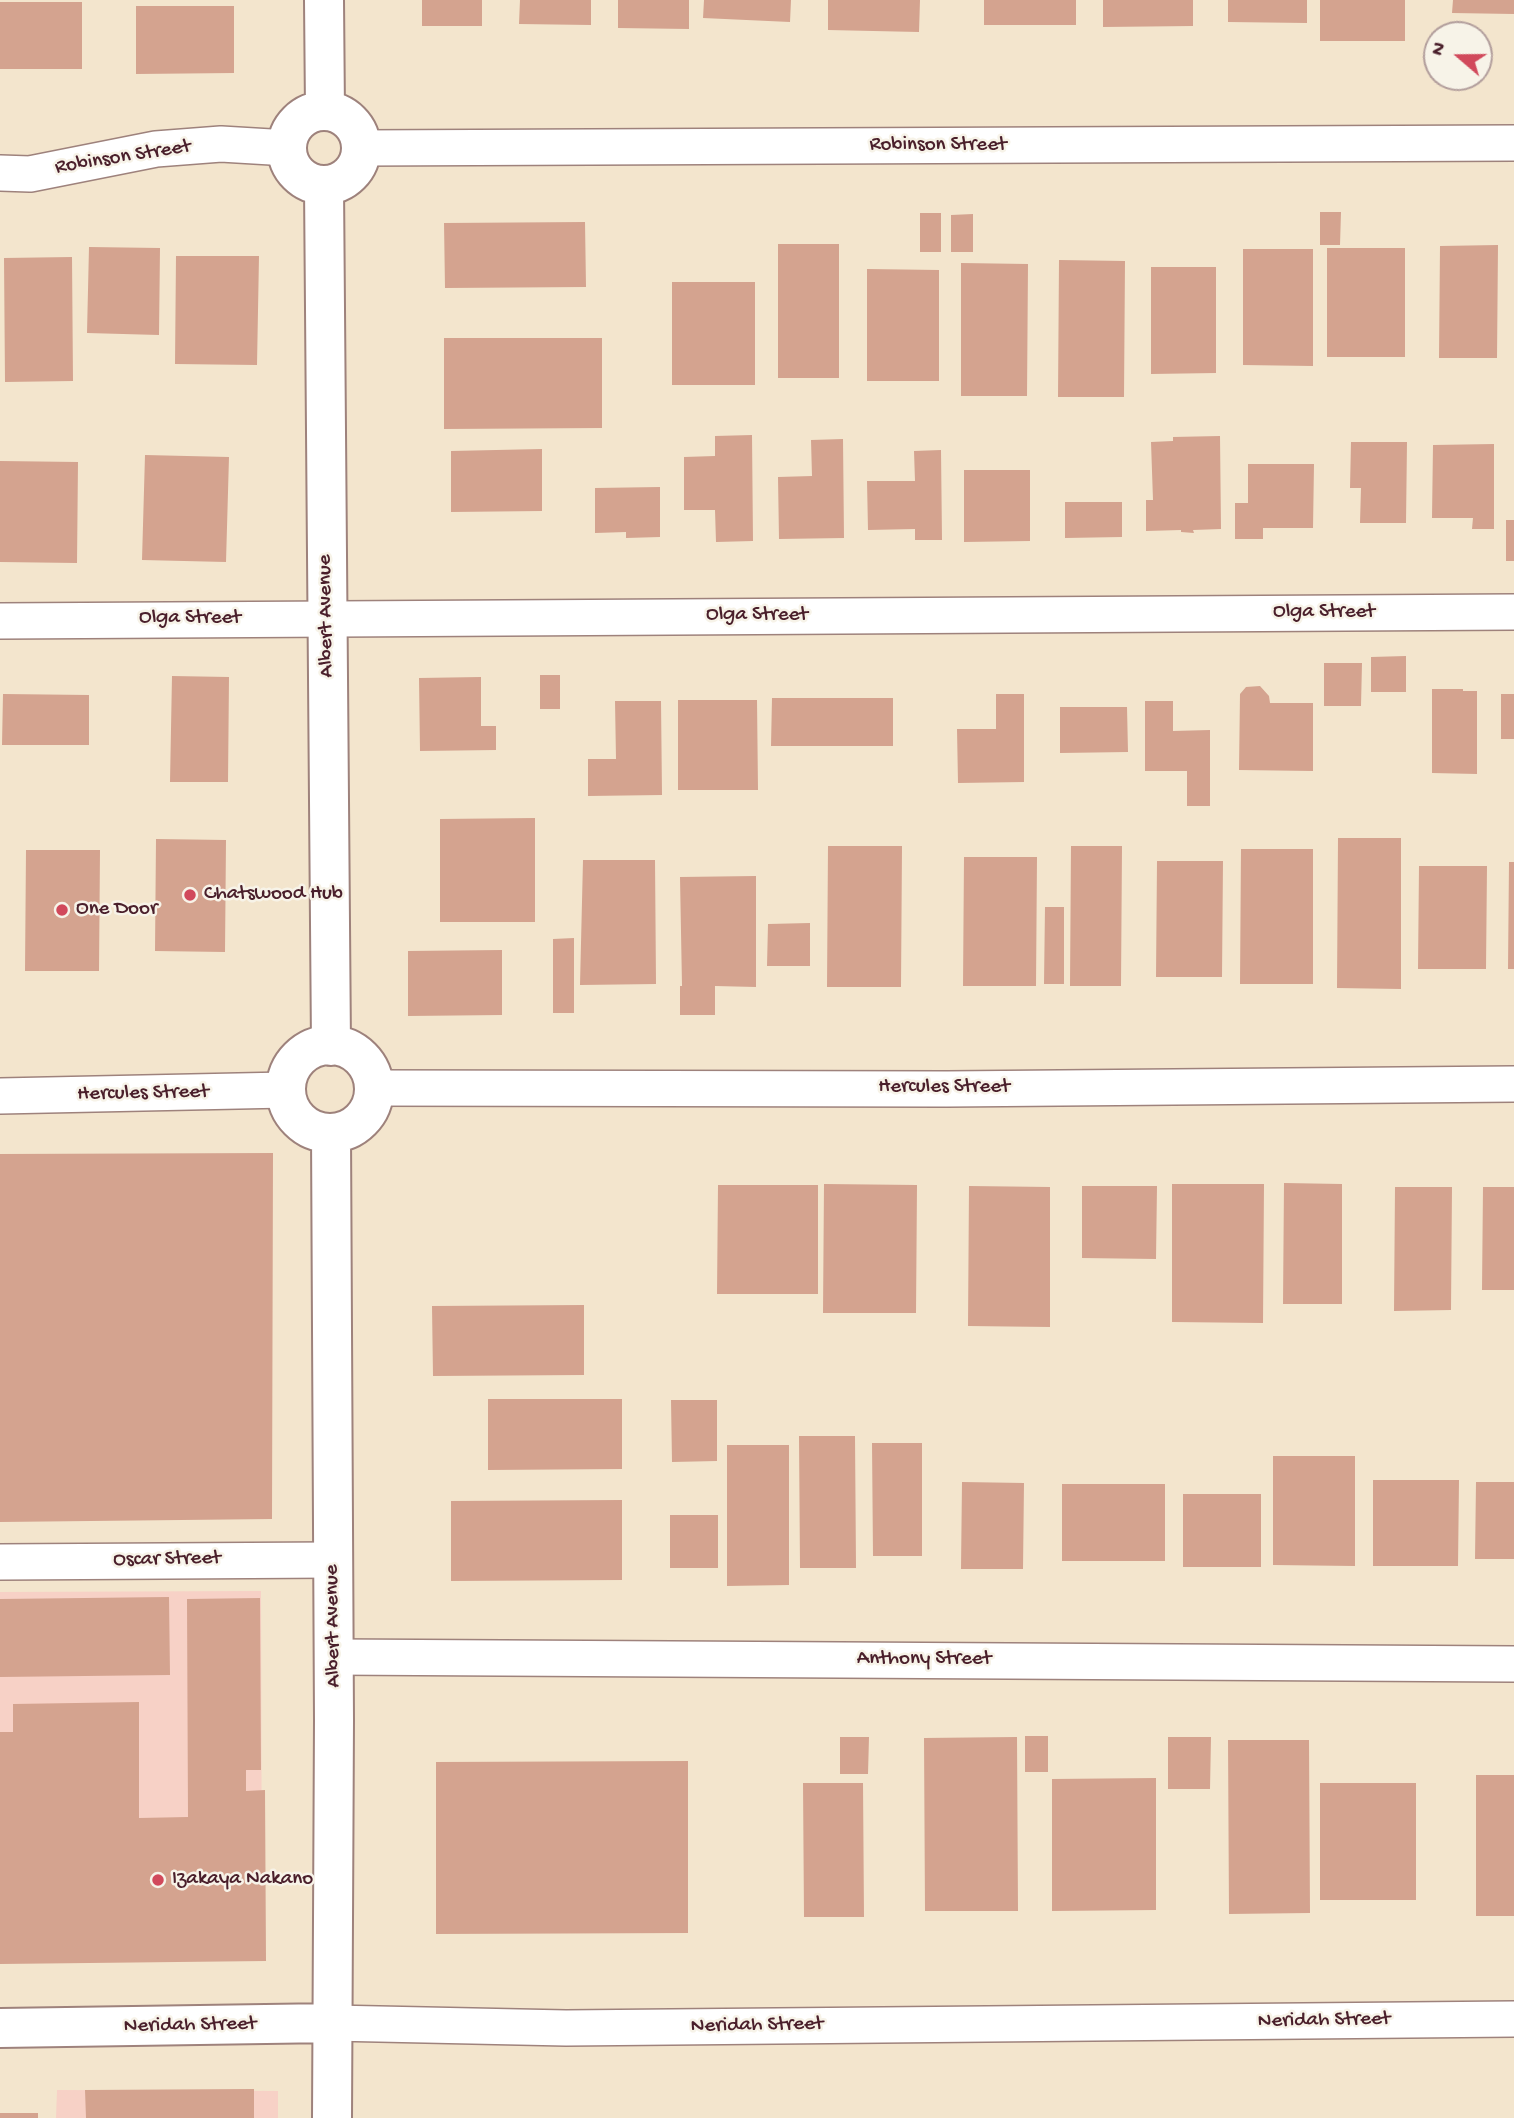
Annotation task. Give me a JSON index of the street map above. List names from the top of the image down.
{
  "streets": {
    "street": [
      "Robinson Street",
      "Olga Street",
      "Albert Avenue",
      "Hercules Street",
      "Oscar Street",
      "Anthony Street",
      "Neridah Street"
    ]
  },
  "crossings": [
    ["Robinson Street", "Albert Avenue"],
    ["Olga Street", "Albert Avenue"],
    ["Albert Avenue", "Hercules Street"],
    ["Albert Avenue", "Oscar Street"],
    ["Albert Avenue", "Anthony Street"],
    ["Albert Avenue", "Neridah Street"]
  ],
  "places": ["Chatswood Hub", "One Door", "Izakaya Nakano"],
  "north": "left"
}
